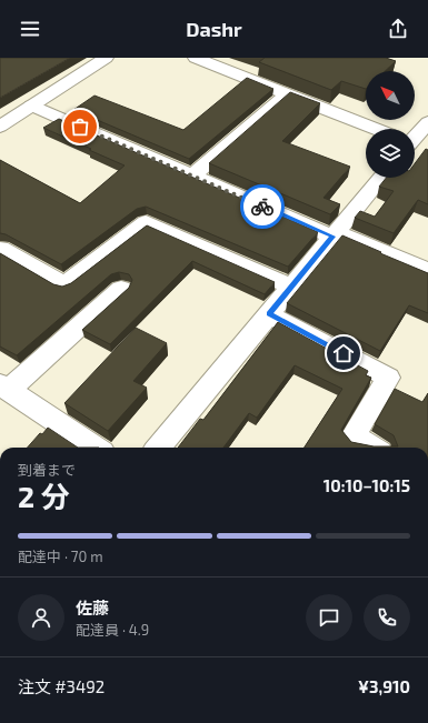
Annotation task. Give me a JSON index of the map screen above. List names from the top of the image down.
{
  "north": "top left",
  "page": {
    "header": "Dashr",
    "heading": ["2 分", "到着まで", "10:10–10:15"],
    "panel": [
      "佐藤",
      "配達員 · 4.9",
      "注文 #3492",
      "¥3,910"
    ],
    "bar": "配達中 · 70 m"
  }
}
